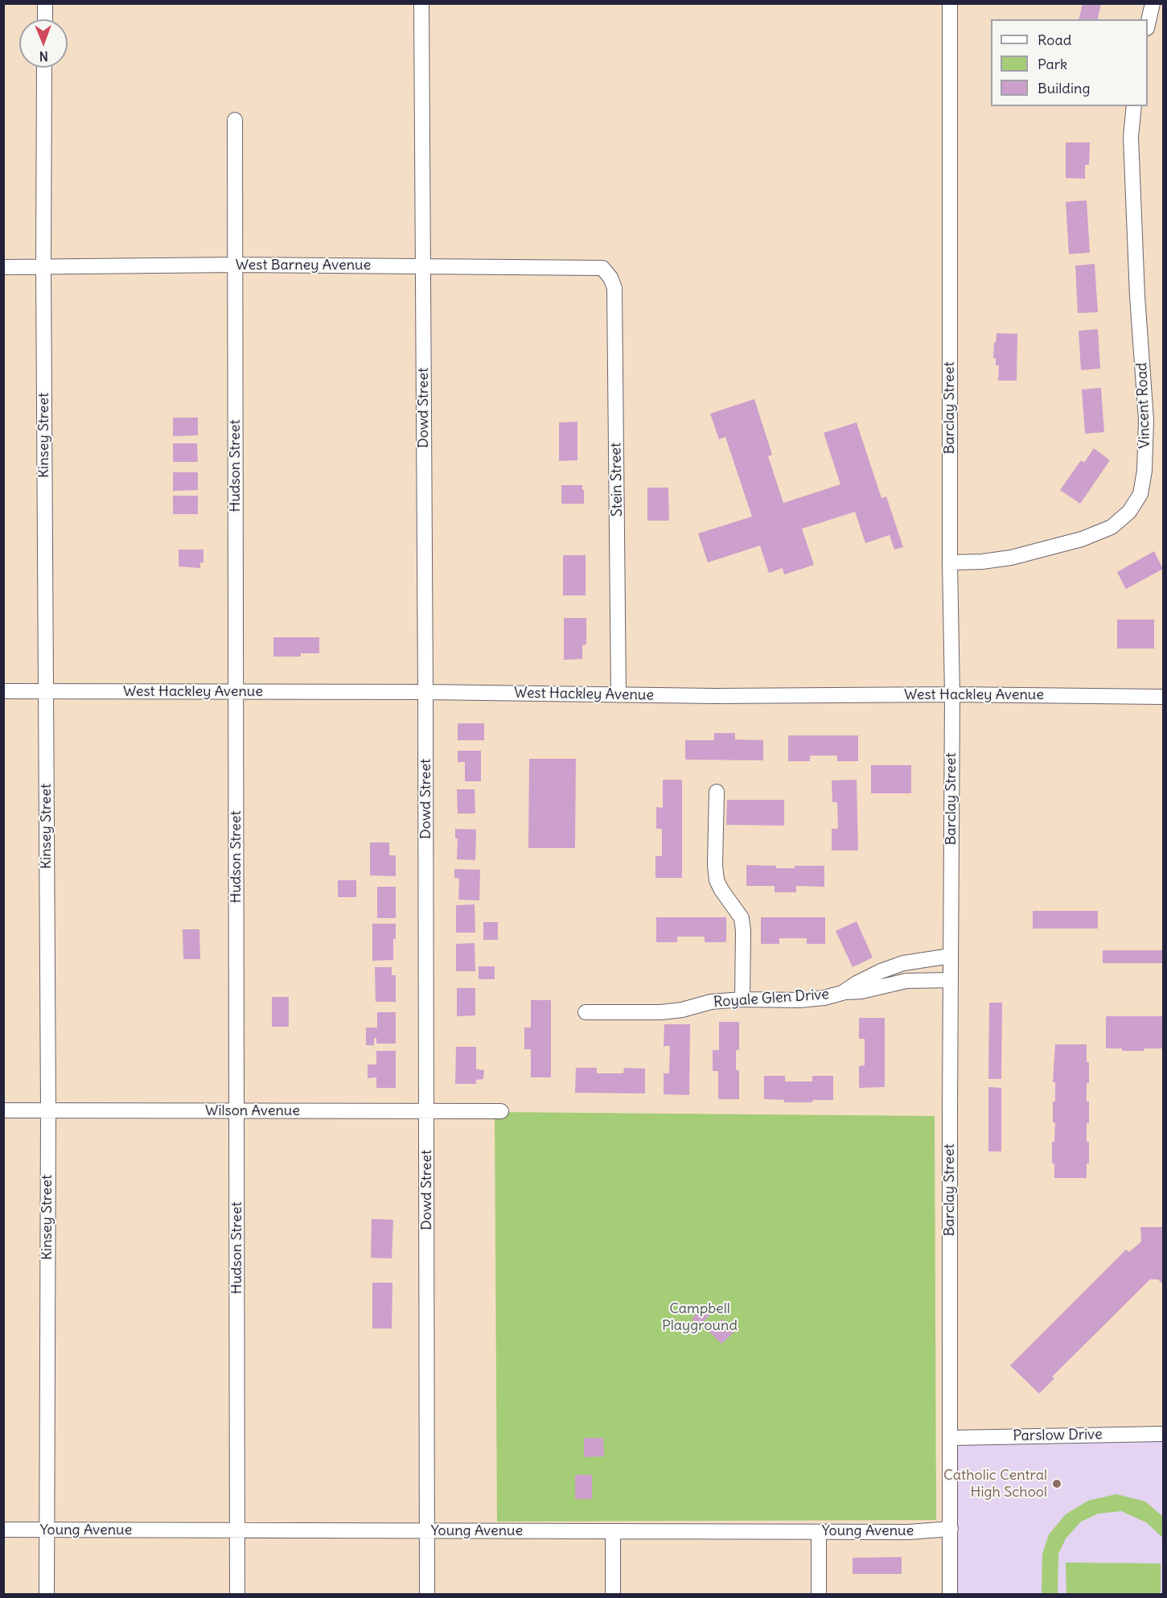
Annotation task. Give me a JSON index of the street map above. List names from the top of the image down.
{
  "streets": {
    "street": [
      "West Barney Avenue",
      "Vincent Road",
      "Dowd Street",
      "Barclay Street",
      "Kinsey Street",
      "Hudson Street",
      "Stein Street",
      "West Hackley Avenue",
      "Royale Glen Drive",
      "Wilson Avenue",
      "Parslow Drive",
      "Young Avenue"
    ]
  },
  "crossings": [
    ["West Barney Avenue", "Dowd Street"],
    ["West Barney Avenue", "Kinsey Street"],
    ["West Barney Avenue", "Hudson Street"],
    ["West Barney Avenue", "Stein Street"],
    ["Vincent Road", "Barclay Street"],
    ["Dowd Street", "West Hackley Avenue"],
    ["Dowd Street", "Wilson Avenue"],
    ["Dowd Street", "Young Avenue"],
    ["Barclay Street", "West Hackley Avenue"],
    ["Barclay Street", "Royale Glen Drive"],
    ["Barclay Street", "Parslow Drive"],
    ["Barclay Street", "Young Avenue"],
    ["Kinsey Street", "West Hackley Avenue"],
    ["Kinsey Street", "Wilson Avenue"],
    ["Kinsey Street", "Young Avenue"],
    ["Hudson Street", "West Hackley Avenue"],
    ["Hudson Street", "Wilson Avenue"],
    ["Hudson Street", "Young Avenue"],
    ["Stein Street", "West Hackley Avenue"]
  ],
  "parks": ["Campbell Playground"],
  "places": ["Catholic Central High School"],
  "legend": ["Road", "Park", "Building"],
  "north": "bottom"
}
